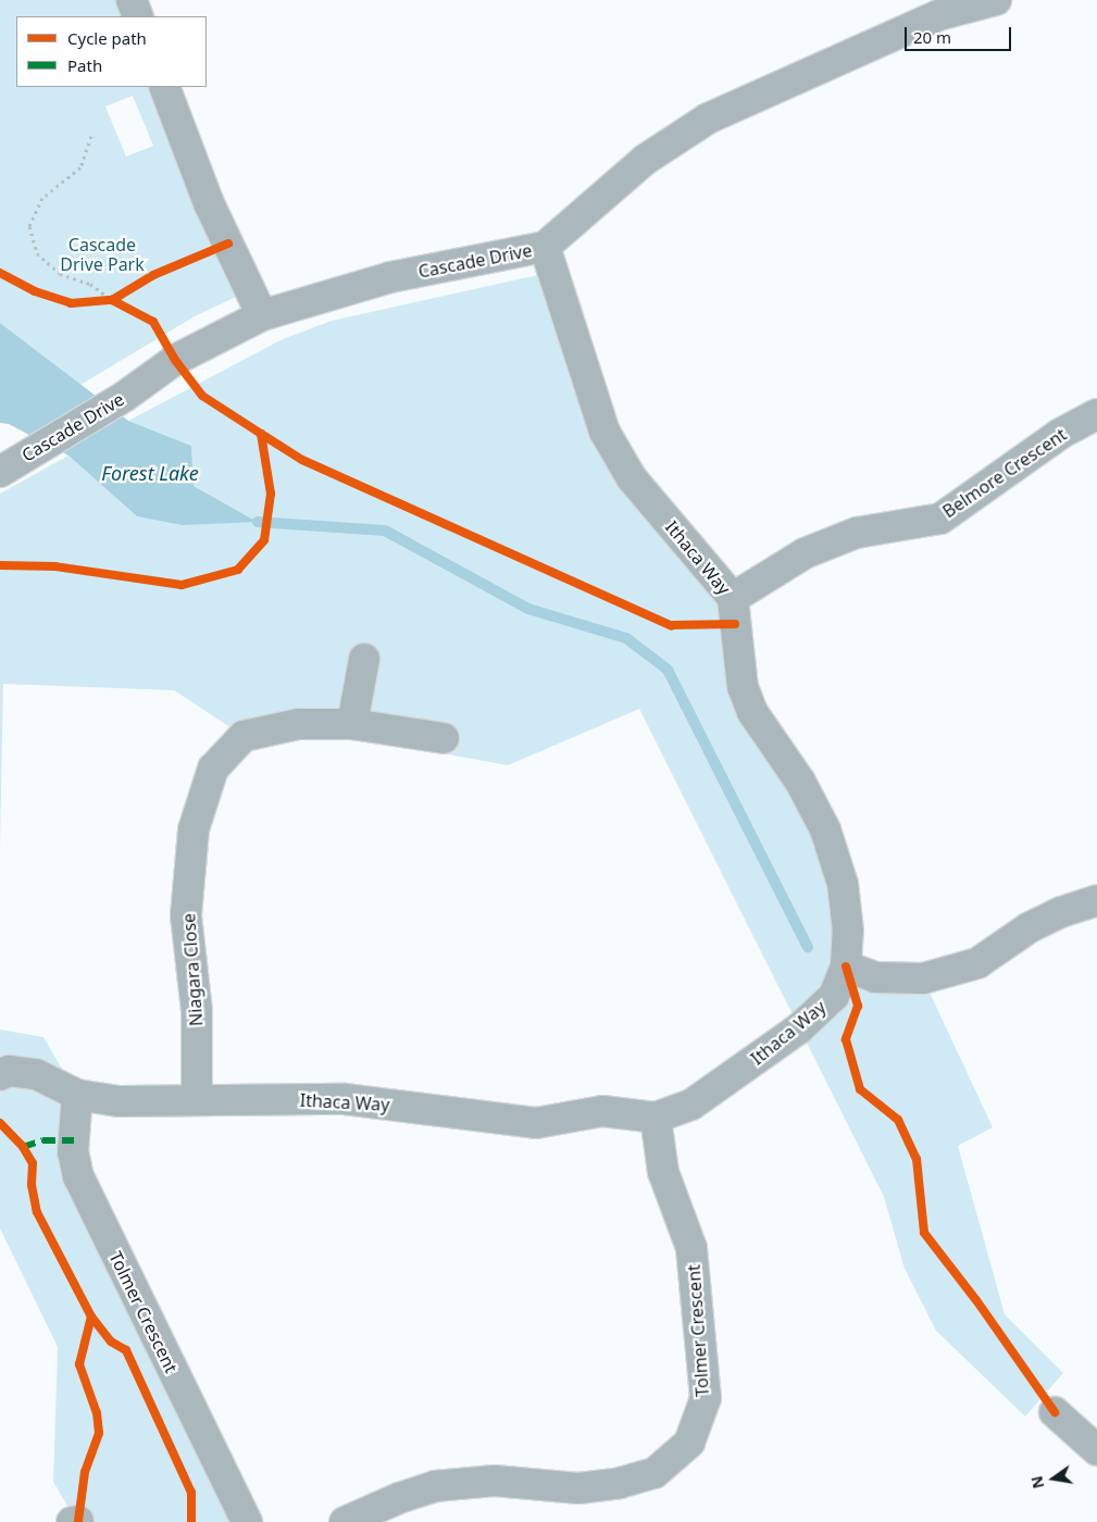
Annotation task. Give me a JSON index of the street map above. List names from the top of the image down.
{
  "streets": {
    "street": [
      "Cascade Drive",
      "Belmore Crescent",
      "Ithaca Way",
      "Niagara Close",
      "Tolmer Crescent"
    ]
  },
  "crossings": [
    ["Cascade Drive", "Ithaca Way"],
    ["Belmore Crescent", "Ithaca Way"],
    ["Ithaca Way", "Niagara Close"],
    ["Ithaca Way", "Tolmer Crescent"]
  ],
  "water": ["Forest Lake"],
  "parks": ["Cascade Drive Park"],
  "legend": ["Cycle path", "Path"],
  "scale_bar": "20 m",
  "north": "left"
}
